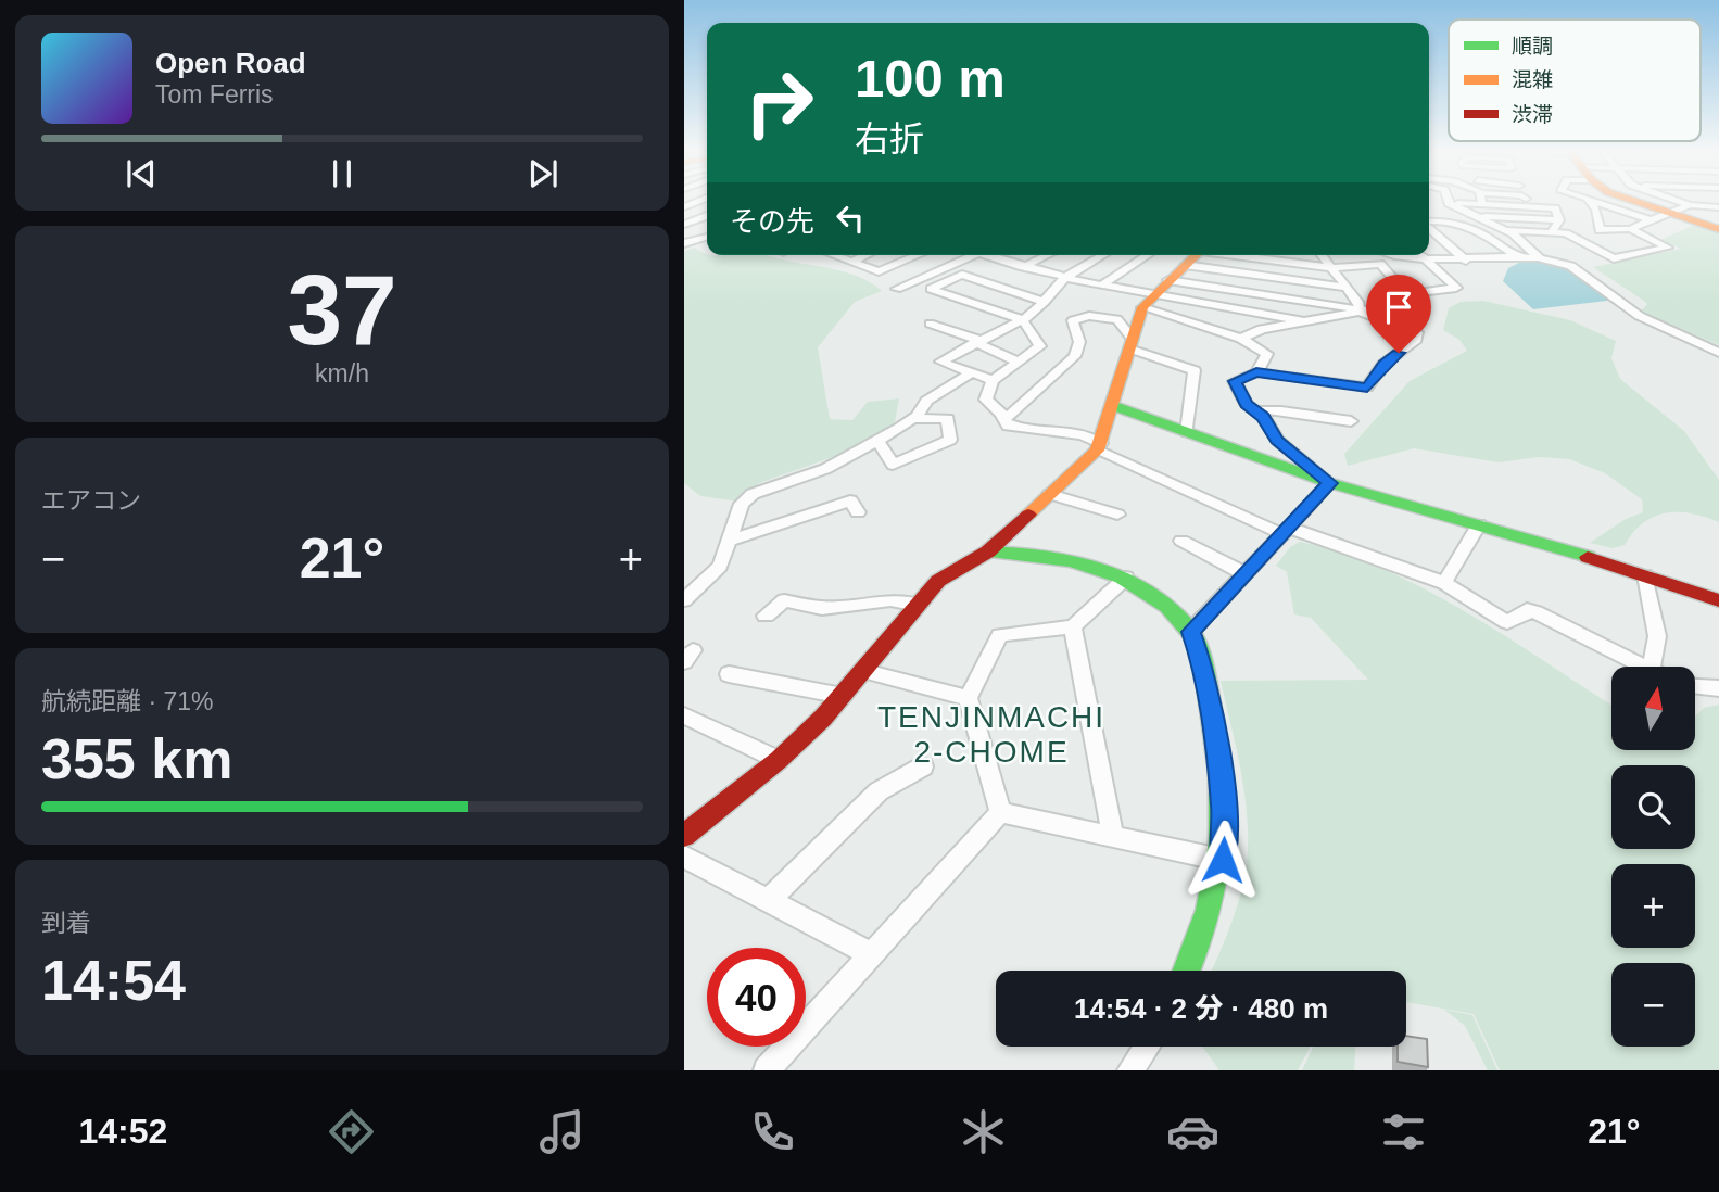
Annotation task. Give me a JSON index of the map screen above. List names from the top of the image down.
{
  "districts": ["TENJINMACHI 2-CHOME"],
  "legend": ["順調", "混雑", "渋滞"],
  "north": "top",
  "page": {
    "turn": ["100 m", "右折"],
    "song": ["Open Road", "Tom Ferris"],
    "then": "その先",
    "tile": [
      ["37", "km/h"],
      "エアコン",
      ["航続距離 · 71%", "355 km"],
      ["到着", "14:54"]
    ],
    "heat": ["−", "21°", "+"],
    "map_buttons": ["+", "−"],
    "limit": "40",
    "trip": "14:54 · 2 分 · 480 m",
    "tabs": ["14:52", "21°"]
  }
}
